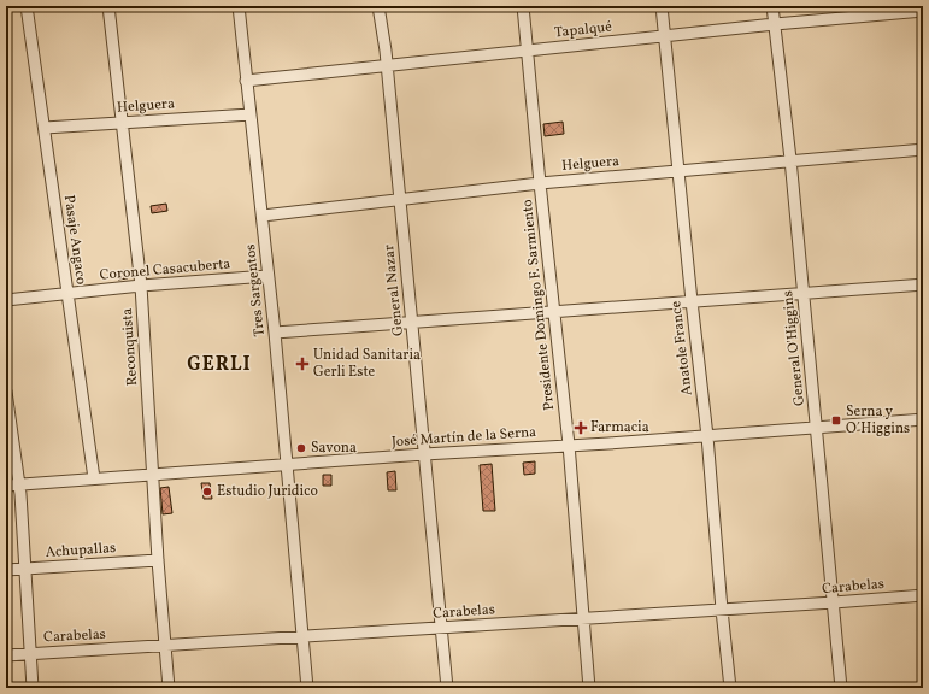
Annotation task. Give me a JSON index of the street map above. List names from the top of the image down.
{
  "streets": {
    "street": [
      "Tapalqué",
      "Helguera",
      "Pasaje Angaco",
      "Coronel Casacuberta",
      "Tres Sargentos",
      "General Nazar",
      "Presidente Domingo F. Sarmiento",
      "Reconquista",
      "Anatole France",
      "General O'Higgins",
      "José Martín de la Serna",
      "Achupallas",
      "Carabelas"
    ]
  },
  "crossings": [
    ["Tapalqué", "Tres Sargentos"],
    ["Tapalqué", "General Nazar"],
    ["Tapalqué", "Presidente Domingo F. Sarmiento"],
    ["Tapalqué", "Anatole France"],
    ["Tapalqué", "General O'Higgins"],
    ["Helguera", "Pasaje Angaco"],
    ["Helguera", "Tres Sargentos"],
    ["Helguera", "General Nazar"],
    ["Helguera", "Presidente Domingo F. Sarmiento"],
    ["Helguera", "Reconquista"],
    ["Helguera", "Anatole France"],
    ["Helguera", "General O'Higgins"],
    ["Pasaje Angaco", "Coronel Casacuberta"],
    ["Pasaje Angaco", "José Martín de la Serna"],
    ["Coronel Casacuberta", "Tres Sargentos"],
    ["Coronel Casacuberta", "Reconquista"],
    ["Tres Sargentos", "José Martín de la Serna"],
    ["Tres Sargentos", "Carabelas"],
    ["General Nazar", "José Martín de la Serna"],
    ["General Nazar", "Carabelas"],
    ["Presidente Domingo F. Sarmiento", "José Martín de la Serna"],
    ["Presidente Domingo F. Sarmiento", "Carabelas"],
    ["Reconquista", "José Martín de la Serna"],
    ["Reconquista", "Achupallas"],
    ["Reconquista", "Carabelas"],
    ["Anatole France", "José Martín de la Serna"],
    ["Anatole France", "Carabelas"],
    ["General O'Higgins", "José Martín de la Serna"],
    ["General O'Higgins", "Carabelas"]
  ],
  "districts": ["GERLI"],
  "places": {
    "health": ["Unidad Sanitaria Gerli Este", "Farmacia"],
    "transit": ["Serna y O´Higgins"],
    "other": ["Savona", "Estudio Juridico"]
  }
}
